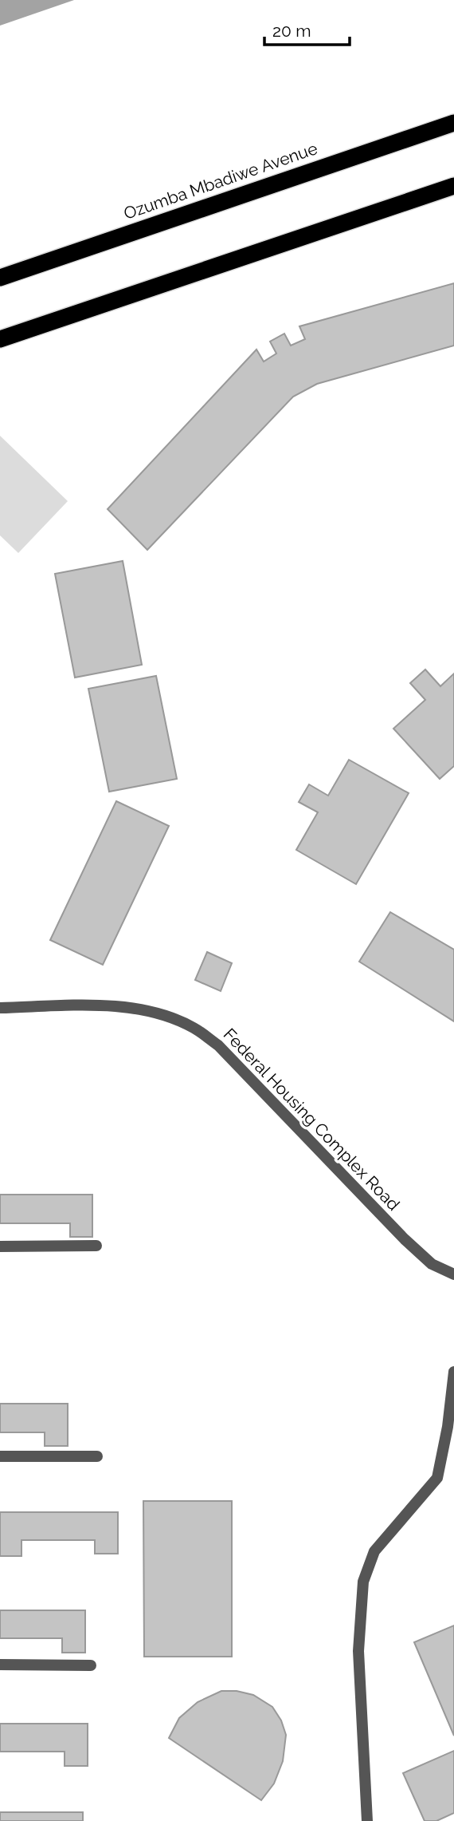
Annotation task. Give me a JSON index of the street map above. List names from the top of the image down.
{
  "streets": {
    "highway": ["Ozumba Mbadiwe Avenue"],
    "street": ["Federal Housing Complex Road"]
  },
  "scale_bar": "20 m"
}
